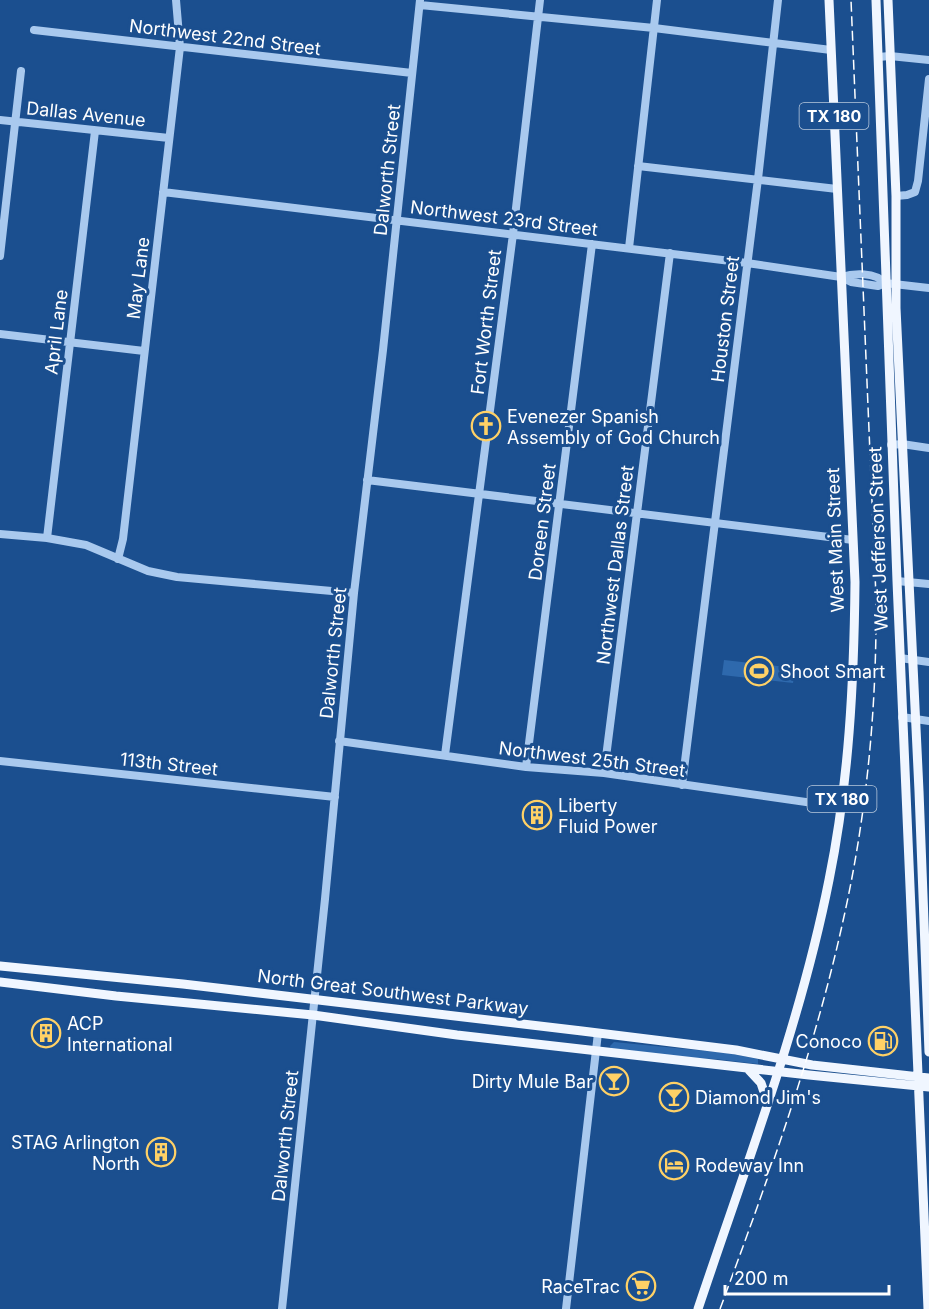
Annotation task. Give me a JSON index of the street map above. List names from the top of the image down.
{
  "streets": {
    "main road": [
      "TX 180",
      "West Jefferson Street",
      "West Main Street",
      "North Great Southwest Parkway"
    ],
    "street": [
      "Northwest 22nd Street",
      "Dallas Avenue",
      "Dalworth Street",
      "Northwest 23rd Street",
      "May Lane",
      "Houston Street",
      "Fort Worth Street",
      "April Lane",
      "Doreen Street",
      "Northwest Dallas Street",
      "Northwest 25th Street",
      "113th Street"
    ]
  },
  "crossings": [
    ["Northwest 22nd Street", "Dalworth Street"],
    ["Northwest 22nd Street", "May Lane"],
    ["Dallas Avenue", "May Lane"],
    ["Dallas Avenue", "April Lane"],
    ["TX 180", "West Main Street"],
    ["TX 180", "North Great Southwest Parkway"],
    ["Dalworth Street", "Northwest 23rd Street"],
    ["Dalworth Street", "Northwest 25th Street"],
    ["Dalworth Street", "113th Street"],
    ["Dalworth Street", "North Great Southwest Parkway"],
    ["Northwest 23rd Street", "May Lane"],
    ["Northwest 23rd Street", "Houston Street"],
    ["Northwest 23rd Street", "Fort Worth Street"],
    ["Northwest 23rd Street", "Doreen Street"],
    ["Northwest 23rd Street", "West Jefferson Street"],
    ["Northwest 23rd Street", "West Main Street"],
    ["Northwest 23rd Street", "Northwest Dallas Street"],
    ["Houston Street", "Northwest 25th Street"],
    ["Fort Worth Street", "Northwest 25th Street"],
    ["Doreen Street", "Northwest 25th Street"],
    ["West Jefferson Street", "North Great Southwest Parkway"],
    ["West Main Street", "Northwest 25th Street"],
    ["West Main Street", "North Great Southwest Parkway"],
    ["Northwest Dallas Street", "Northwest 25th Street"]
  ],
  "places": {
    "church": ["Evenezer Spanish Assembly of God Church"],
    "sports": ["Shoot Smart"],
    "building": ["Liberty Fluid Power", "ACP International", "STAG Arlington North"],
    "fuel station": ["Conoco"],
    "bar": ["Dirty Mule Bar", "Diamond Jim's"],
    "hotel": ["Rodeway Inn"],
    "supermarket": ["RaceTrac"]
  },
  "scale_bar": "200 m"
}
